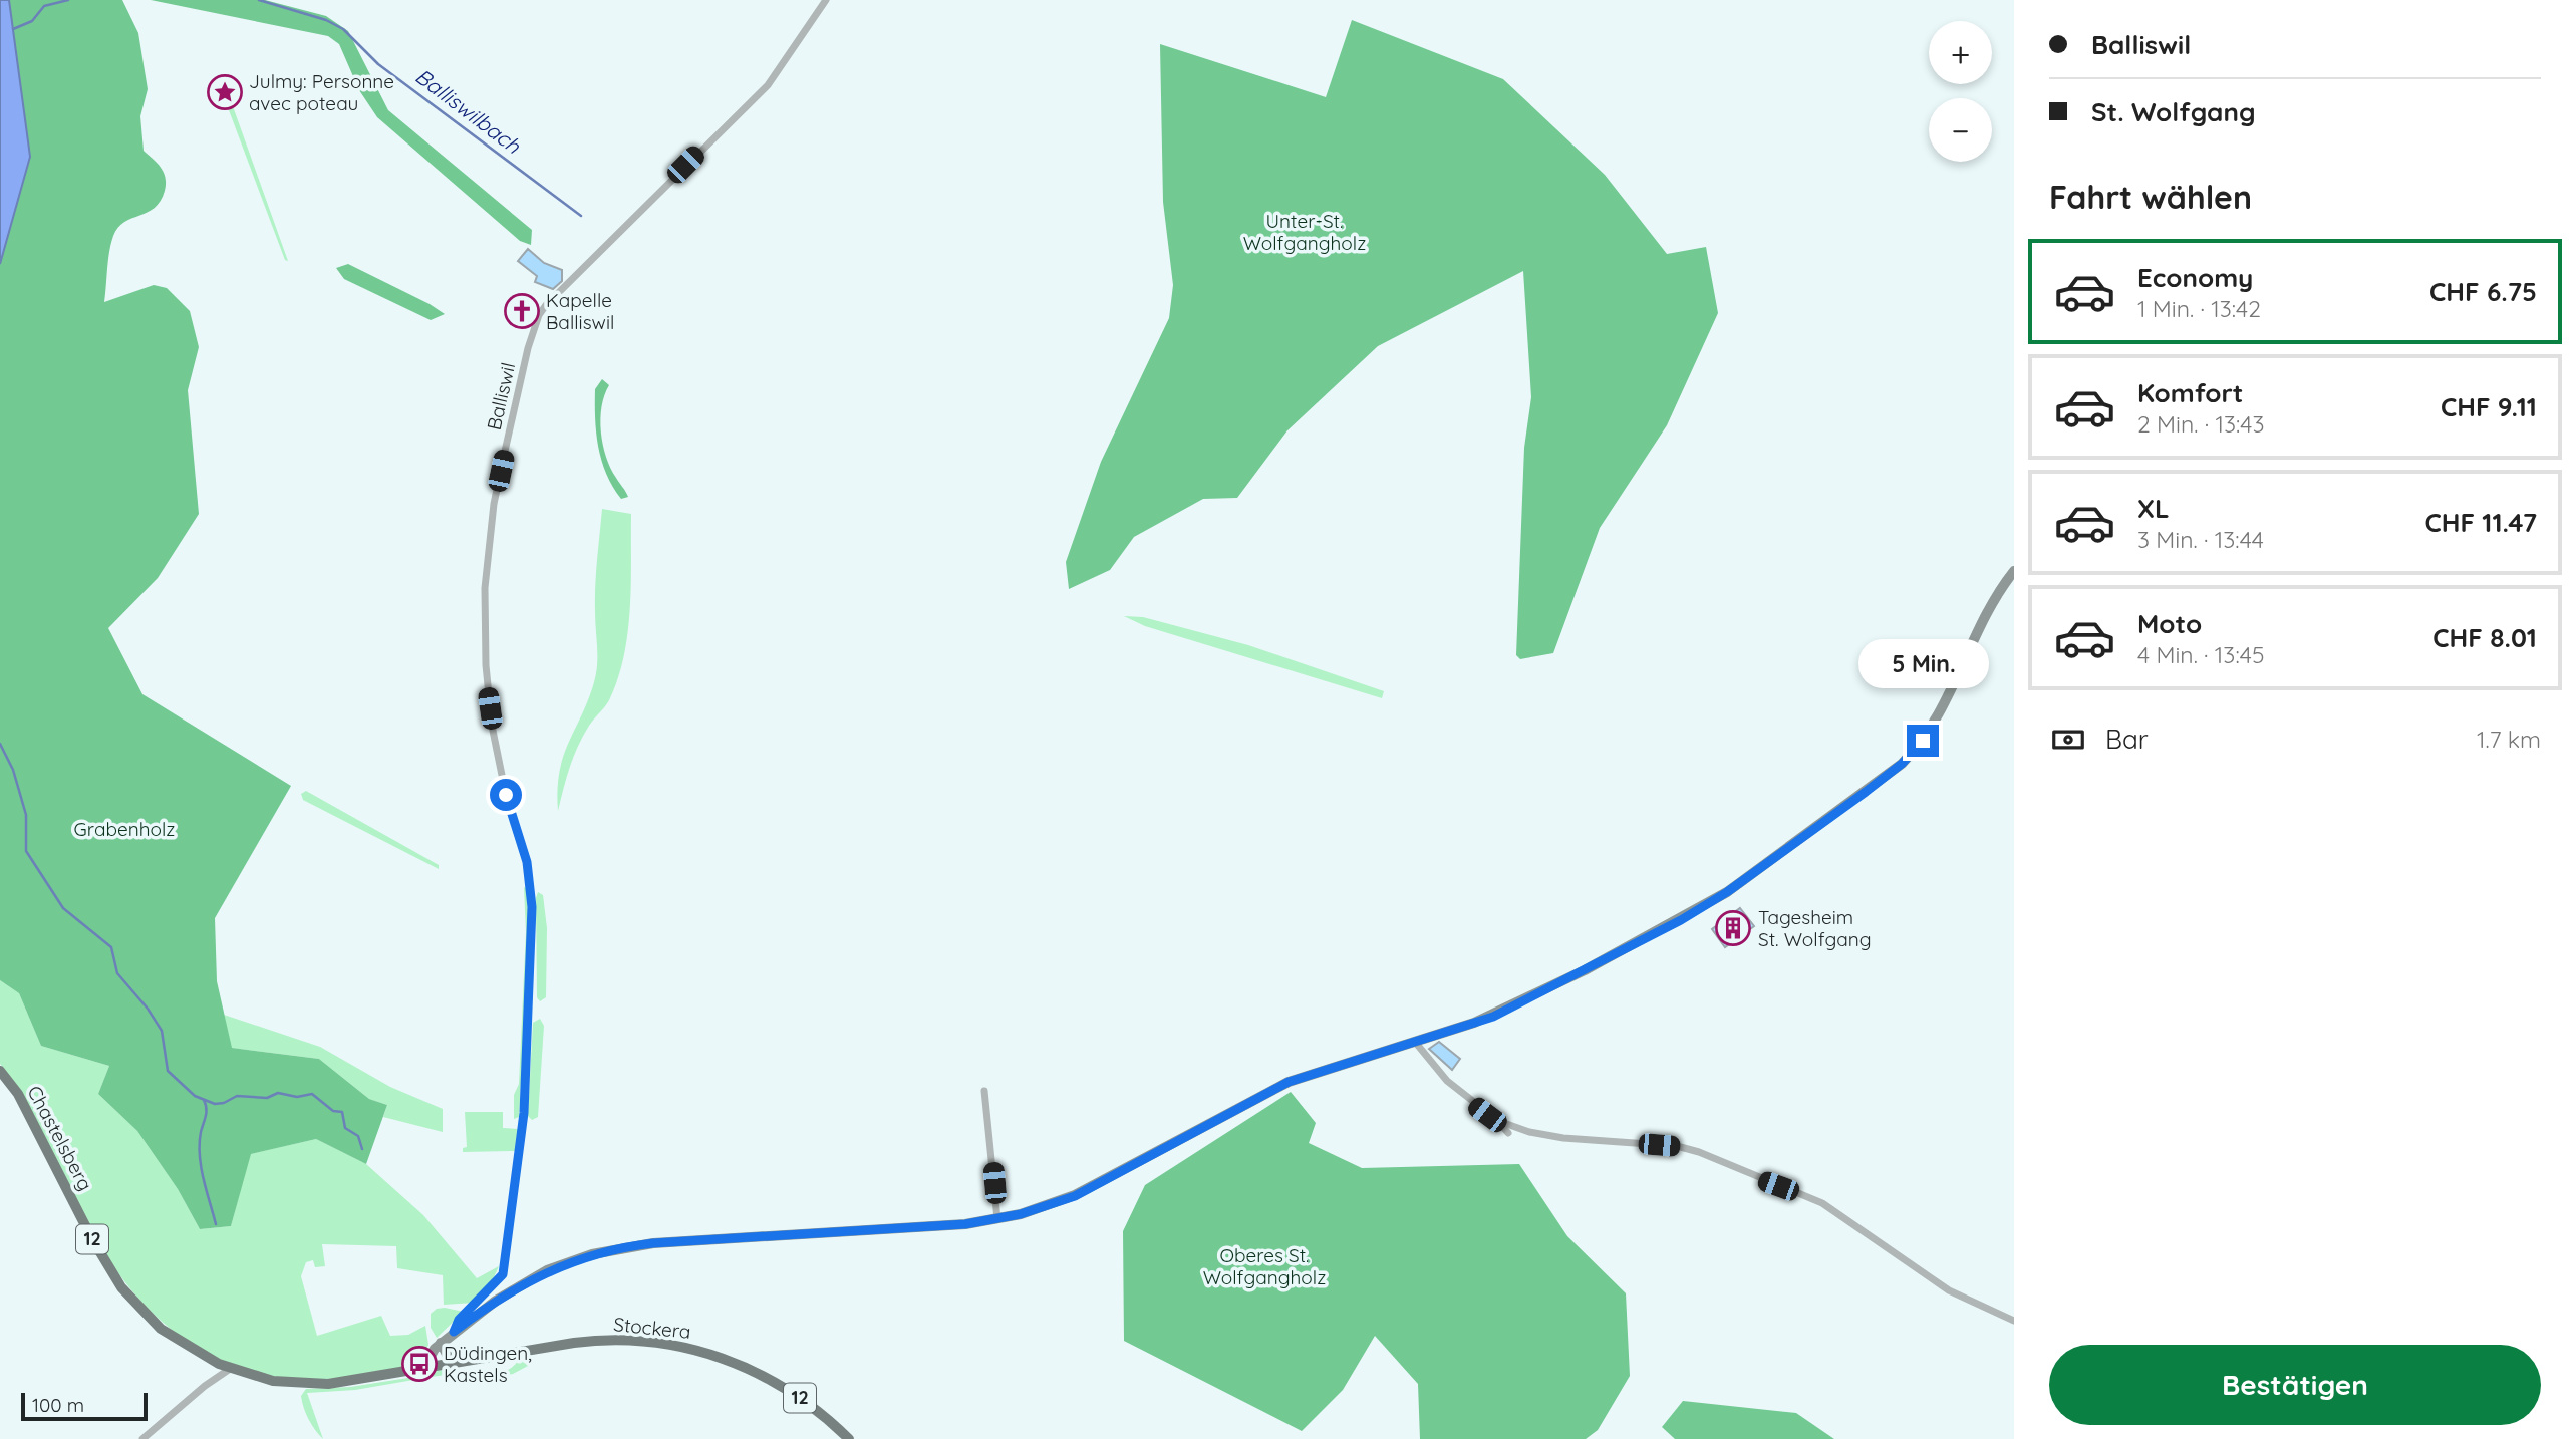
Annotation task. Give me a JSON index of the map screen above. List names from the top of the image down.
{
  "streets": {
    "main road": ["Chastelsberg", "12", "Stockera"],
    "street": ["Balliswil"]
  },
  "crossings": [
    ["Chastelsberg", "12"],
    ["12", "Stockera"]
  ],
  "water": ["Balliswilbach"],
  "parks": ["Unter-St. Wolfgangholz", "Grabenholz", "Oberes St. Wolfgangholz"],
  "places": {
    "place": ["Julmy: Personne avec poteau"],
    "church": ["Kapelle Balliswil"],
    "building": ["Tagesheim St. Wolfgang"],
    "bus stop": ["Düdingen, Kastels"]
  },
  "scale_bar": "100 m",
  "page": {
    "banner": ["Balliswil", "St. Wolfgang"],
    "map_buttons": ["+", "−"],
    "heading": "Fahrt wählen",
    "list": [
      {
        "name": "Economy",
        "note": "1 Min. · 13:42",
        "value": "CHF 6.75"
      },
      {
        "name": "Komfort",
        "note": "2 Min. · 13:43",
        "value": "CHF 9.11"
      },
      {
        "name": "XL",
        "note": "3 Min. · 13:44",
        "value": "CHF 11.47"
      },
      {
        "name": "Moto",
        "note": "4 Min. · 13:45",
        "value": "CHF 8.01"
      }
    ],
    "bubble": "5 Min.",
    "pay": ["Bar", "1.7 km"],
    "buttons": "Bestätigen",
    "scale": "100 m"
  }
}
